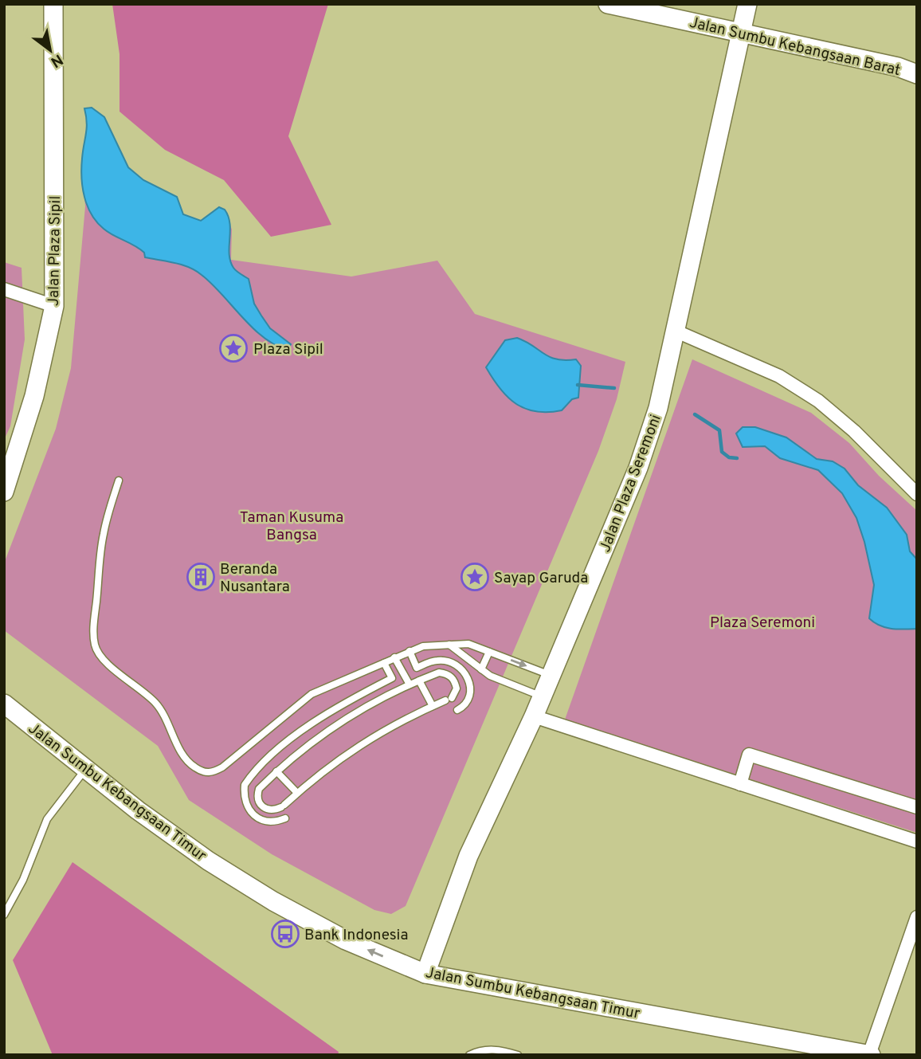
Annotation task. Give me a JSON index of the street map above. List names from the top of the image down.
{
  "streets": {
    "street": [
      "Jalan Sumbu Kebangsaan Barat",
      "Jalan Plaza Sipil",
      "Jalan Plaza Seremoni",
      "Jalan Sumbu Kebangsaan Timur"
    ]
  },
  "crossings": [
    ["Jalan Sumbu Kebangsaan Barat", "Jalan Plaza Seremoni"],
    ["Jalan Plaza Seremoni", "Jalan Sumbu Kebangsaan Timur"]
  ],
  "one_way": ["Jalan Sumbu Kebangsaan Timur"],
  "parks": ["Taman Kusuma Bangsa", "Plaza Seremoni"],
  "places": {
    "place": ["Plaza Sipil", "Sayap Garuda"],
    "building": ["Beranda Nusantara"],
    "bus stop": ["Bank Indonesia"]
  },
  "north": "bottom right"
}
